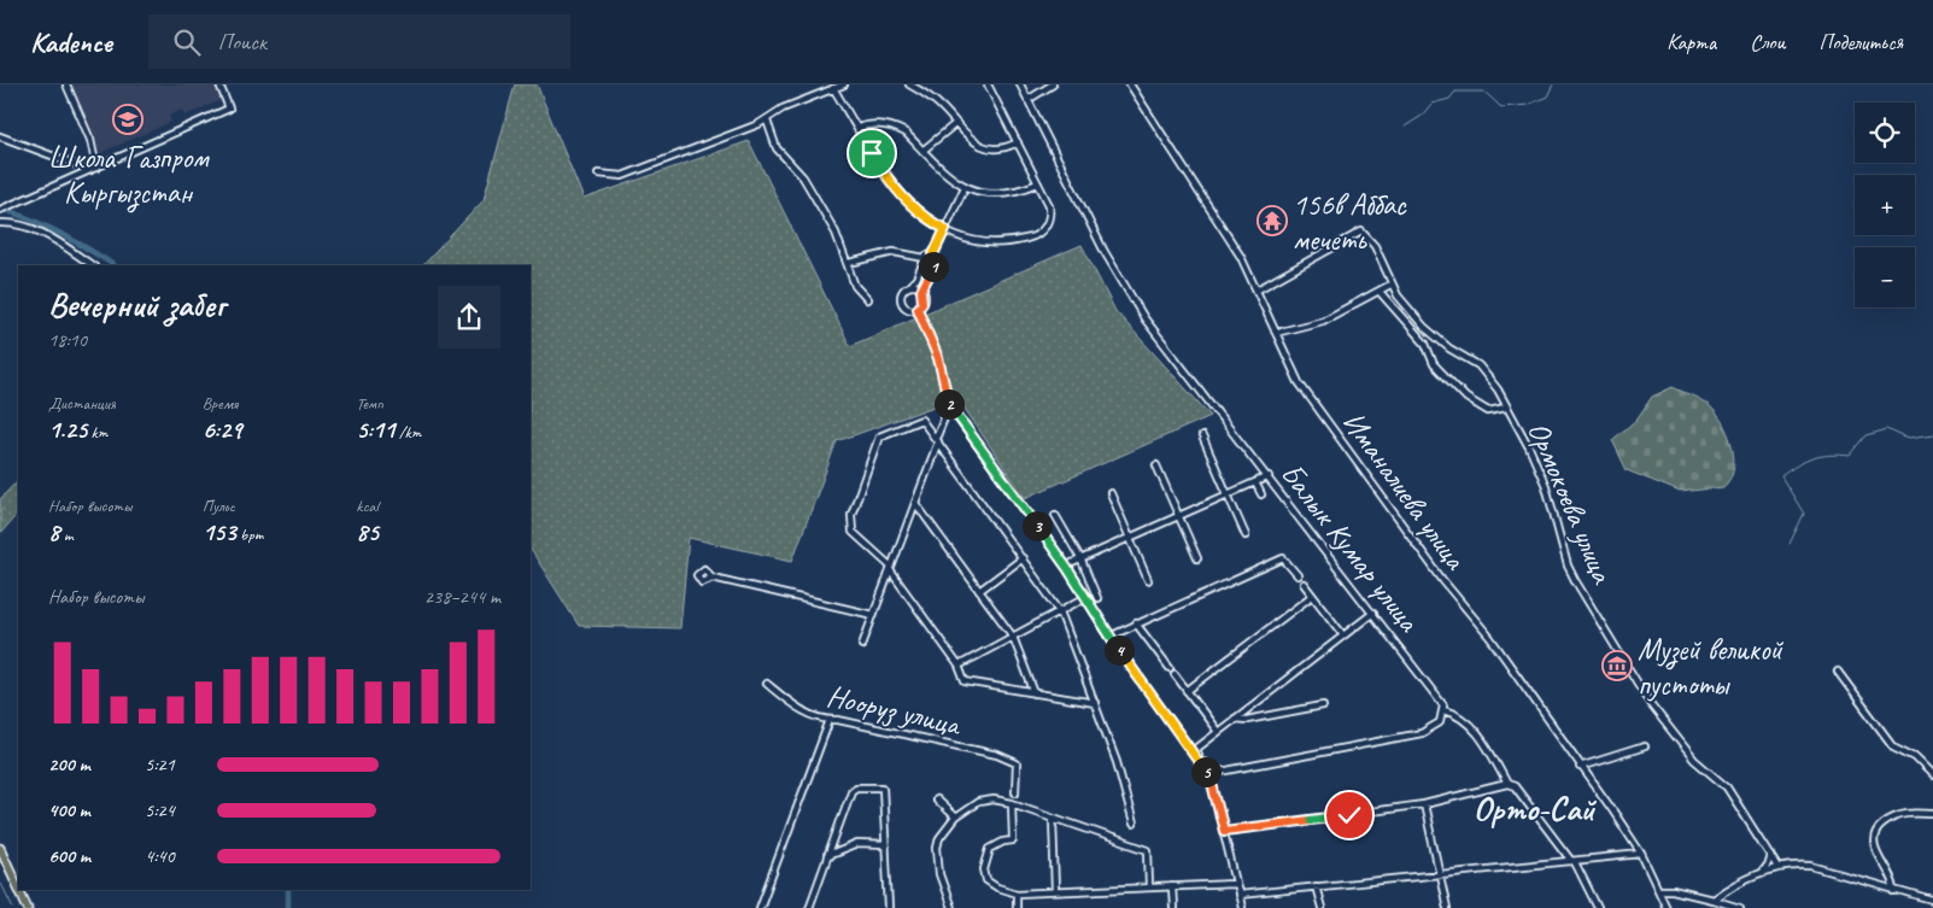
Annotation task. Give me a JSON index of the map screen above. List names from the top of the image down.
{
  "streets": {
    "street": [
      "Иманалиева улица",
      "Ормокоева улица",
      "Балык Кумар улица",
      "Нооруз улица"
    ]
  },
  "crossings": [
    ["Иманалиева улица", "Ормокоева улица"]
  ],
  "districts": ["Орто-Сай"],
  "places": {
    "school or university": ["Школа Газпром Кыргызстан"],
    "temple": ["156в Аббас мечеть"],
    "museum": ["Музей великой пустоты"]
  },
  "page": {
    "header": "Kadence",
    "search": "Поиск",
    "nav": ["Карта", "Слои", "Поделиться"],
    "map_buttons": ["+", "−"],
    "pins": [
      "1",
      "2",
      "3",
      "4",
      "5"
    ],
    "heading": ["Вечерний забег", "18:10"],
    "stats": [
      ["Дистанция", "1.25 km"],
      ["Время", "6:29"],
      ["Темп", "5:11 /km"],
      ["Набор высоты", "8 m"],
      ["Пульс", "153 bpm"],
      ["kcal", "85"]
    ],
    "chart": ["Набор высоты", "238–244 m"],
    "list": [
      {
        "name": "200 m",
        "note": "5:21"
      },
      {
        "name": "400 m",
        "note": "5:24"
      },
      {
        "name": "600 m",
        "note": "4:40"
      }
    ]
  }
}
